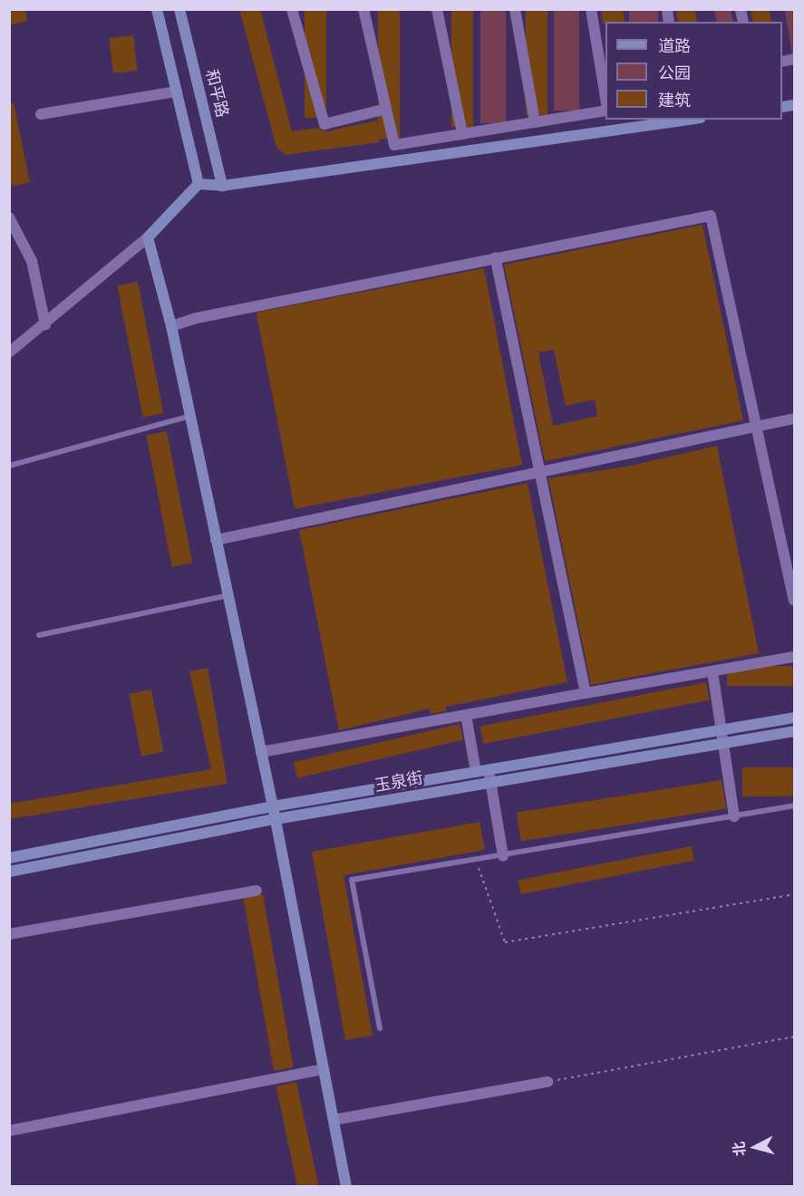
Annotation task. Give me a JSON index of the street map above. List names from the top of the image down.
{
  "streets": {
    "street": ["和平路", "玉泉街"]
  },
  "legend": ["道路", "公园", "建筑"],
  "north": "left"
}
